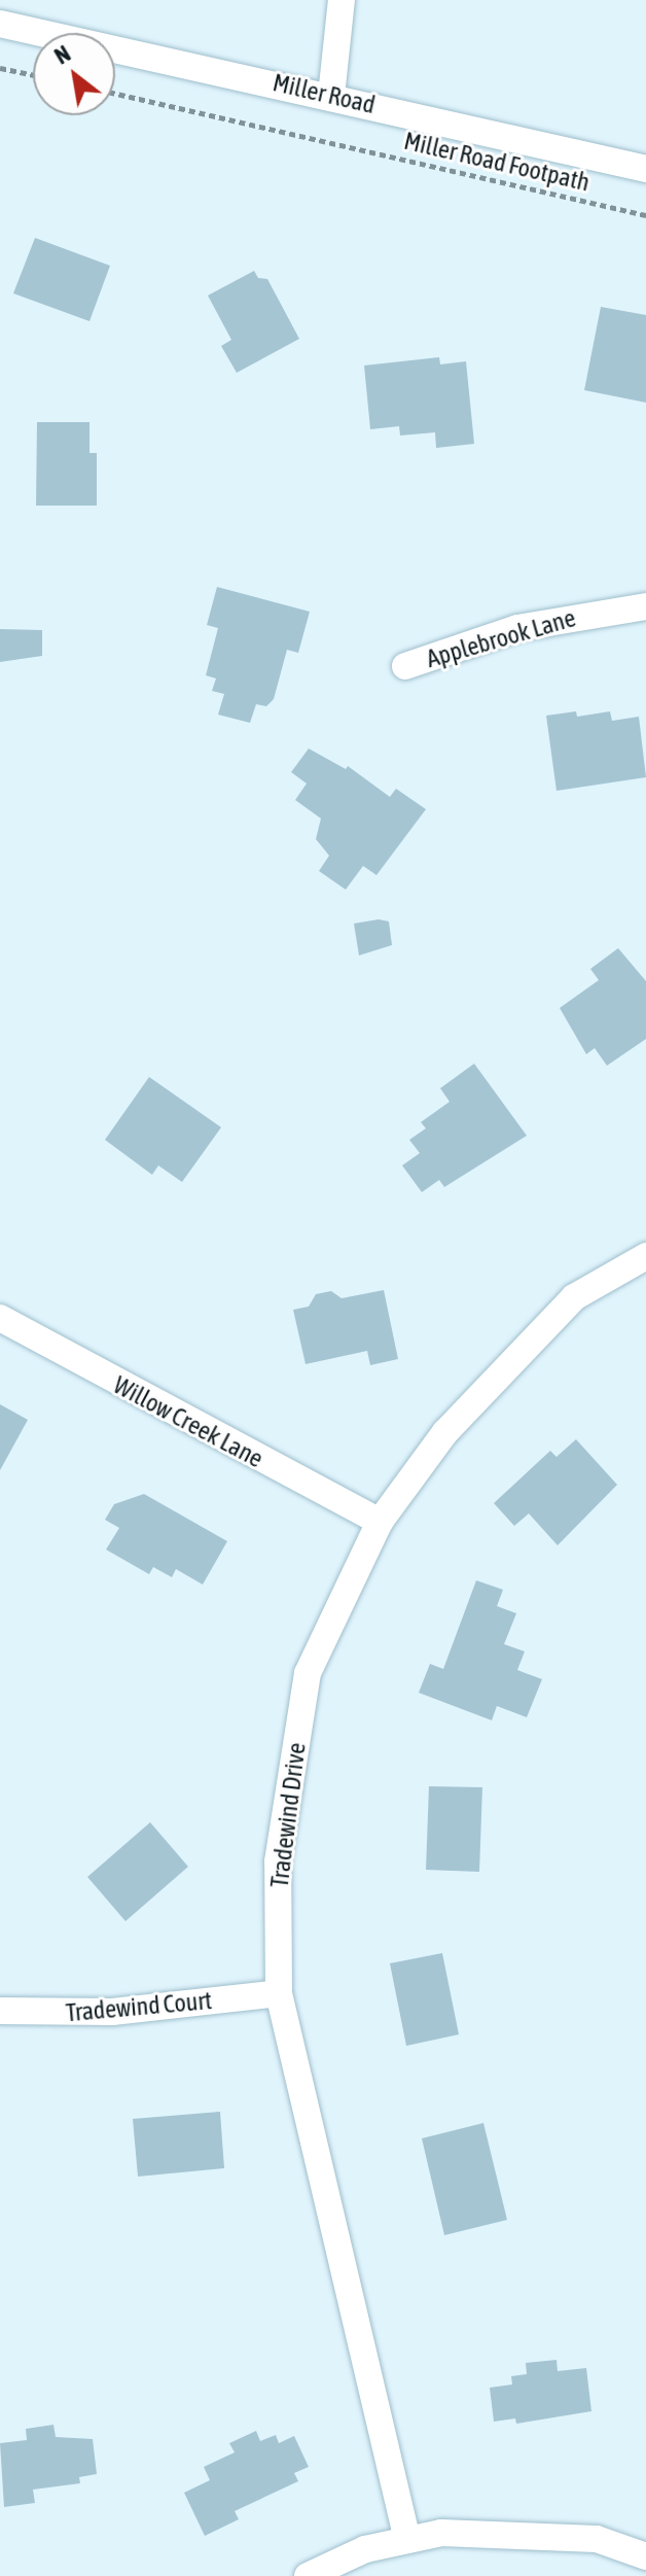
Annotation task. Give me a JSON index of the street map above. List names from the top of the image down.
{
  "streets": {
    "street": [
      "Miller Road",
      "Applebrook Lane",
      "Willow Creek Lane",
      "Tradewind Drive",
      "Tradewind Court"
    ],
    "path": ["Miller Road Footpath"]
  },
  "crossings": [
    ["Willow Creek Lane", "Tradewind Drive"],
    ["Tradewind Drive", "Tradewind Court"]
  ],
  "north": "top left"
}
